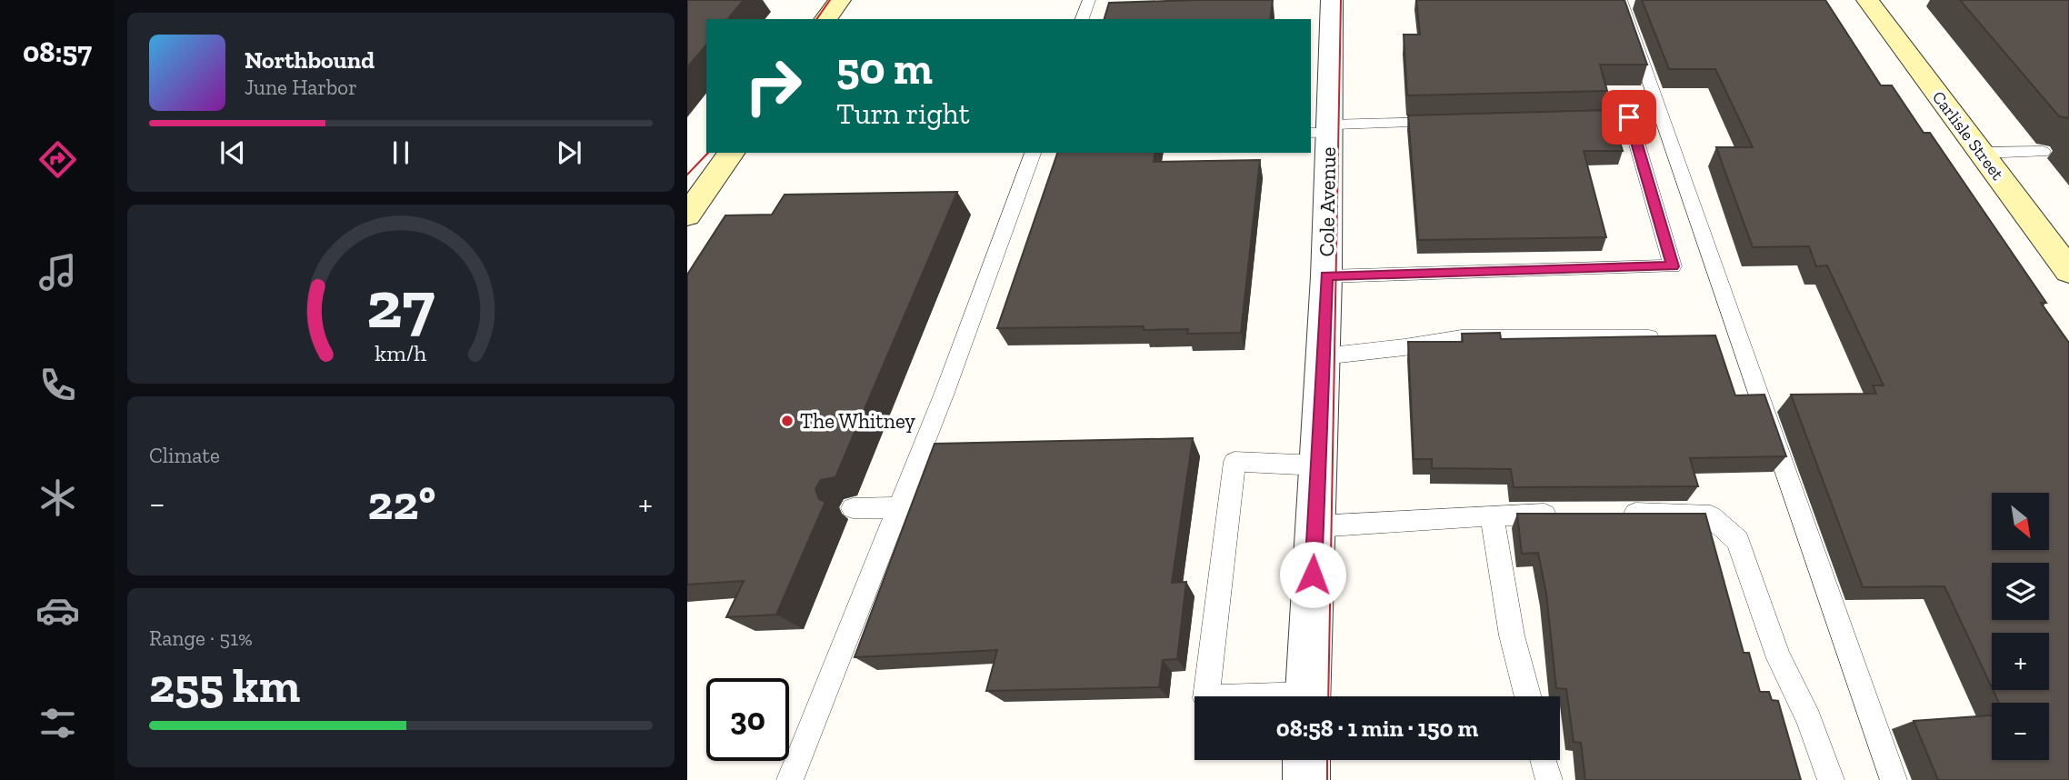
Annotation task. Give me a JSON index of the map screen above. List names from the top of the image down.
{
  "streets": {
    "street": ["Carlisle Street", "Cole Avenue"]
  },
  "places": ["The Whitney"],
  "north": "bottom right",
  "page": {
    "tabs": "08:57",
    "turn": ["50 m", "Turn right"],
    "song": ["Northbound", "June Harbor"],
    "tile": [
      "Climate",
      ["Range · 51%", "255 km"]
    ],
    "heat": ["−", "22°", "+"],
    "map_buttons": ["+", "−"],
    "limit": "30",
    "trip": "08:58 · 1 min · 150 m",
    "gauge": ["27", "km/h"]
  }
}
